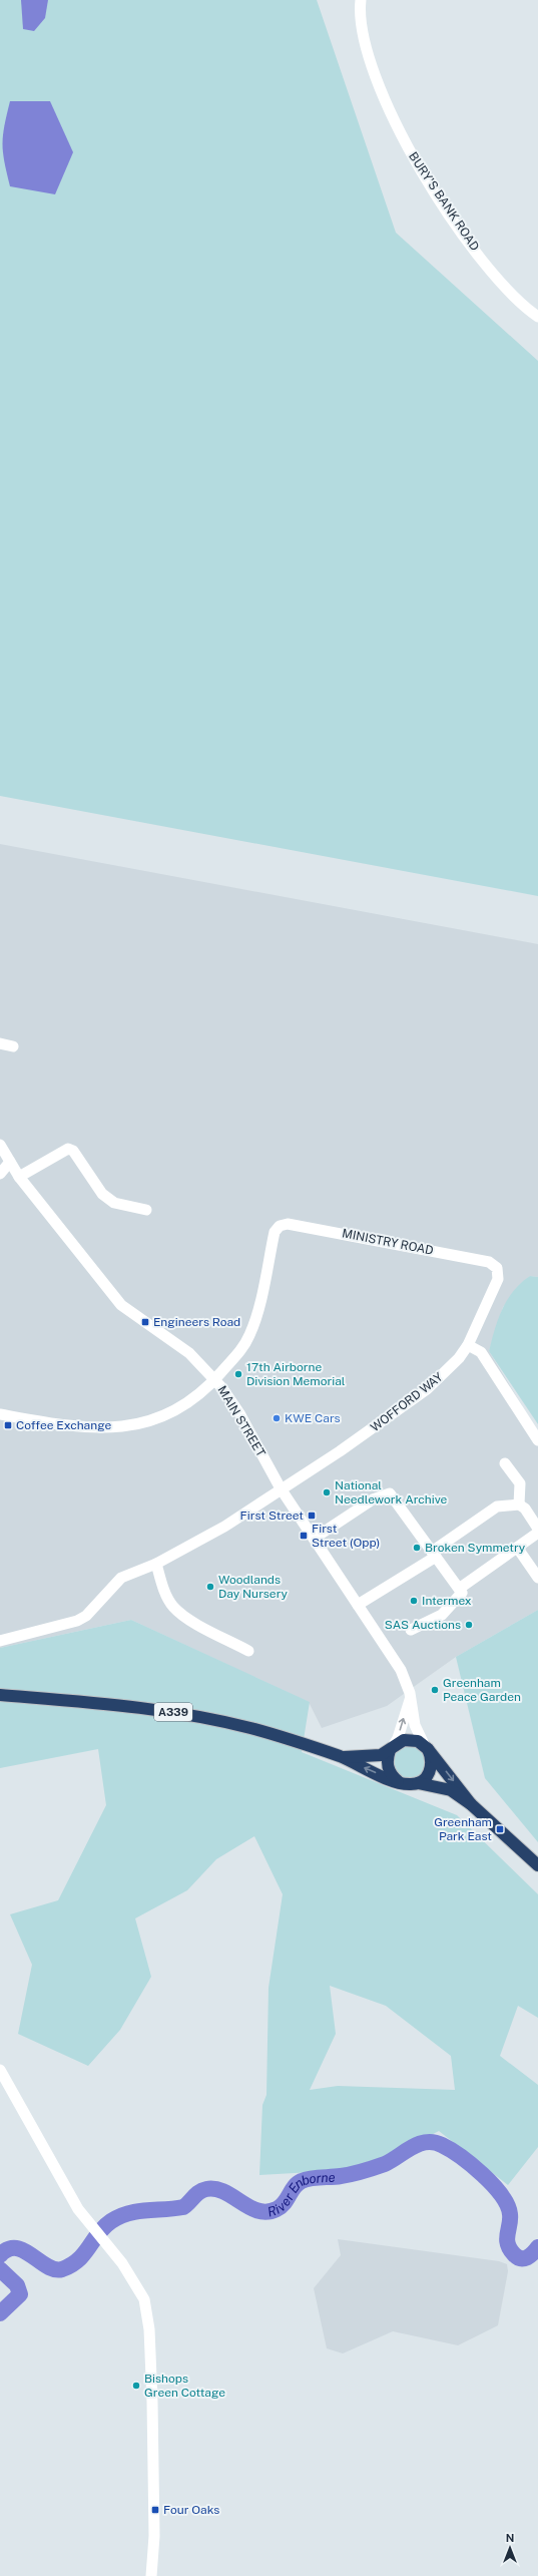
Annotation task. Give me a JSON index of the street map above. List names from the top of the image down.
{
  "streets": {
    "highway": ["A339"],
    "street": [
      "BURY'S BANK ROAD",
      "MINISTRY ROAD",
      "WOFFORD WAY",
      "MAIN STREET"
    ]
  },
  "crossings": [
    ["MINISTRY ROAD", "WOFFORD WAY"],
    ["MINISTRY ROAD", "MAIN STREET"],
    ["WOFFORD WAY", "MAIN STREET"],
    ["MAIN STREET", "A339"]
  ],
  "water": ["River Enborne"],
  "places": {
    "transit": [
      "Engineers Road",
      "Coffee Exchange",
      "First Street",
      "First Street (Opp)",
      "Greenham Park East",
      "Four Oaks"
    ],
    "other": [
      "17th Airborne Division Memorial",
      "KWE Cars",
      "National Needlework Archive",
      "Broken Symmetry",
      "Woodlands Day Nursery",
      "Intermex",
      "SAS Auctions",
      "Greenham Peace Garden",
      "Bishops Green Cottage"
    ]
  },
  "north": "top"
}
